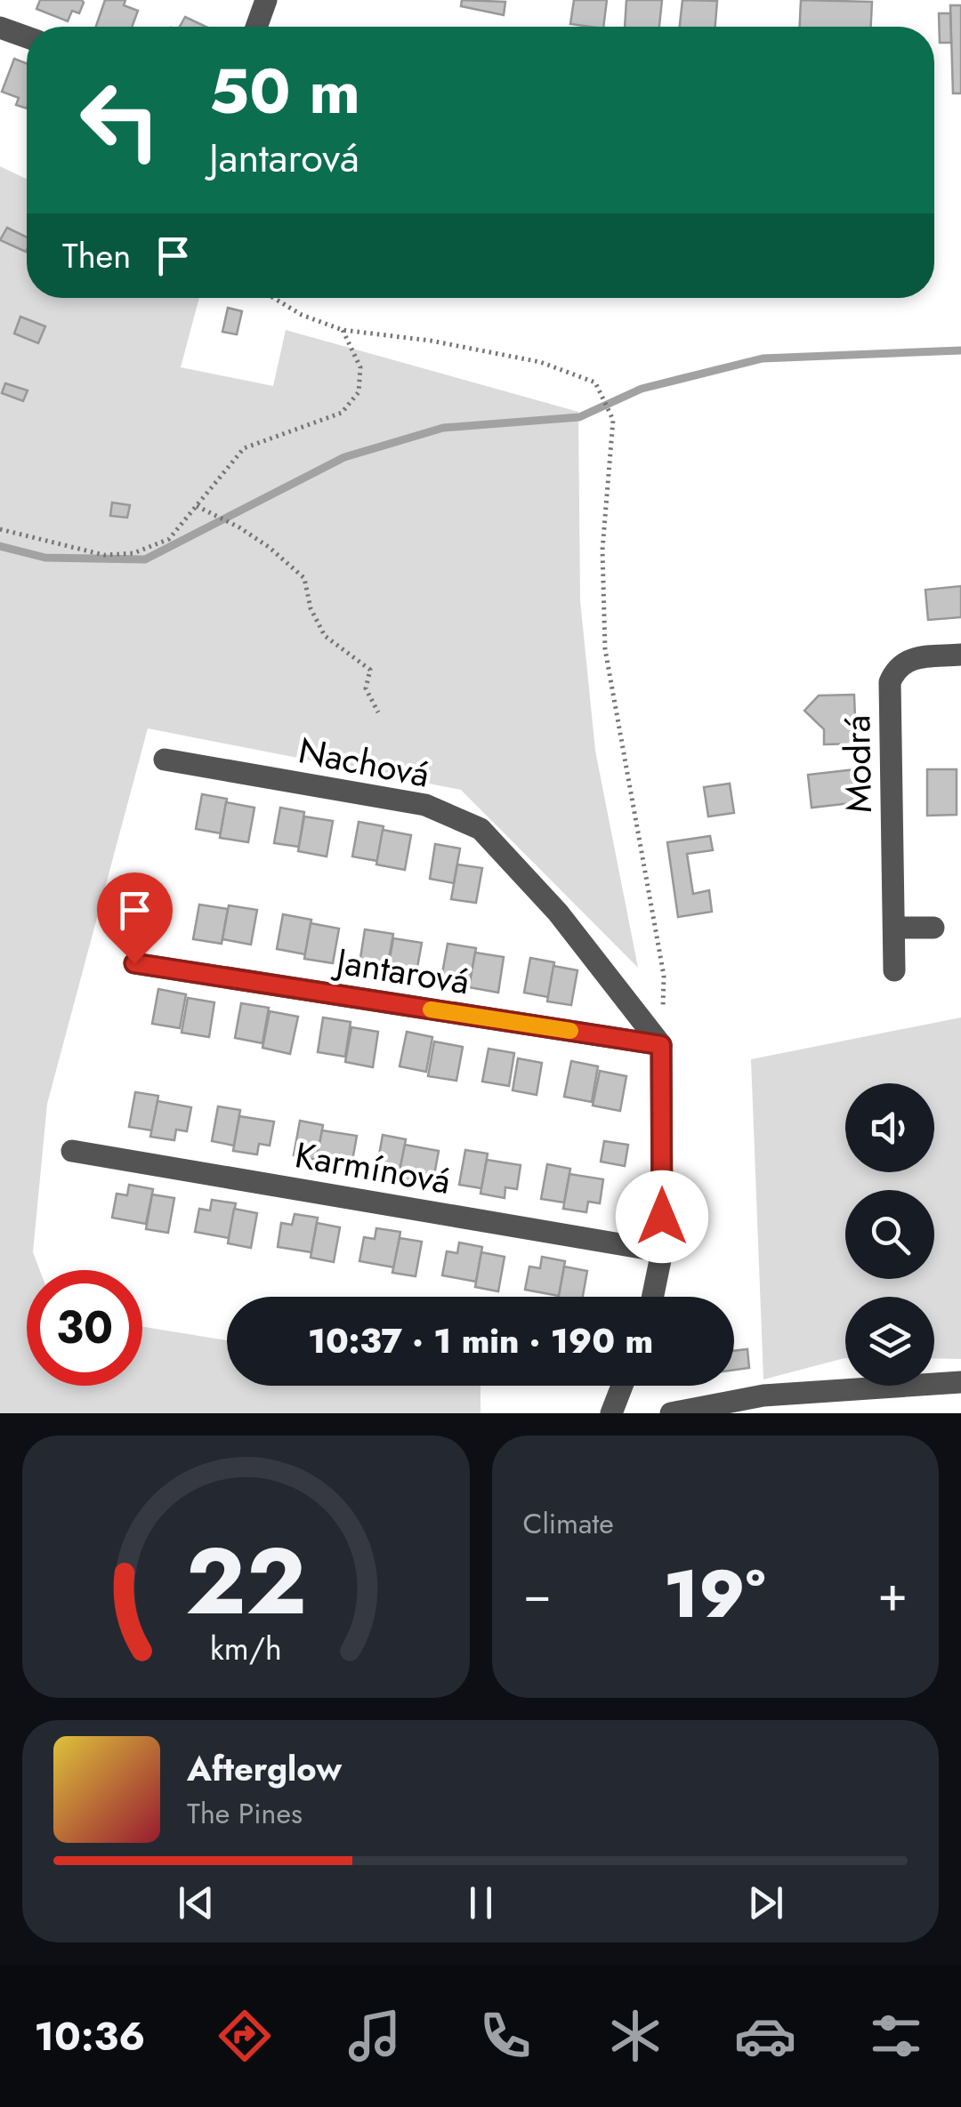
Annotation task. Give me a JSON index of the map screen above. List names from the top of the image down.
{
  "streets": {
    "street": [
      "Nachová",
      "Modrá",
      "Jantarová",
      "Karmínová"
    ]
  },
  "crossings": [
    ["Nachová", "Jantarová"]
  ],
  "page": {
    "turn": ["50 m", "Jantarová"],
    "then": "Then",
    "limit": "30",
    "trip": "10:37 · 1 min · 190 m",
    "tile": "Climate",
    "heat": ["−", "19°", "+"],
    "song": ["Afterglow", "The Pines"],
    "tabs": "10:36",
    "gauge": ["22", "km/h"]
  }
}
